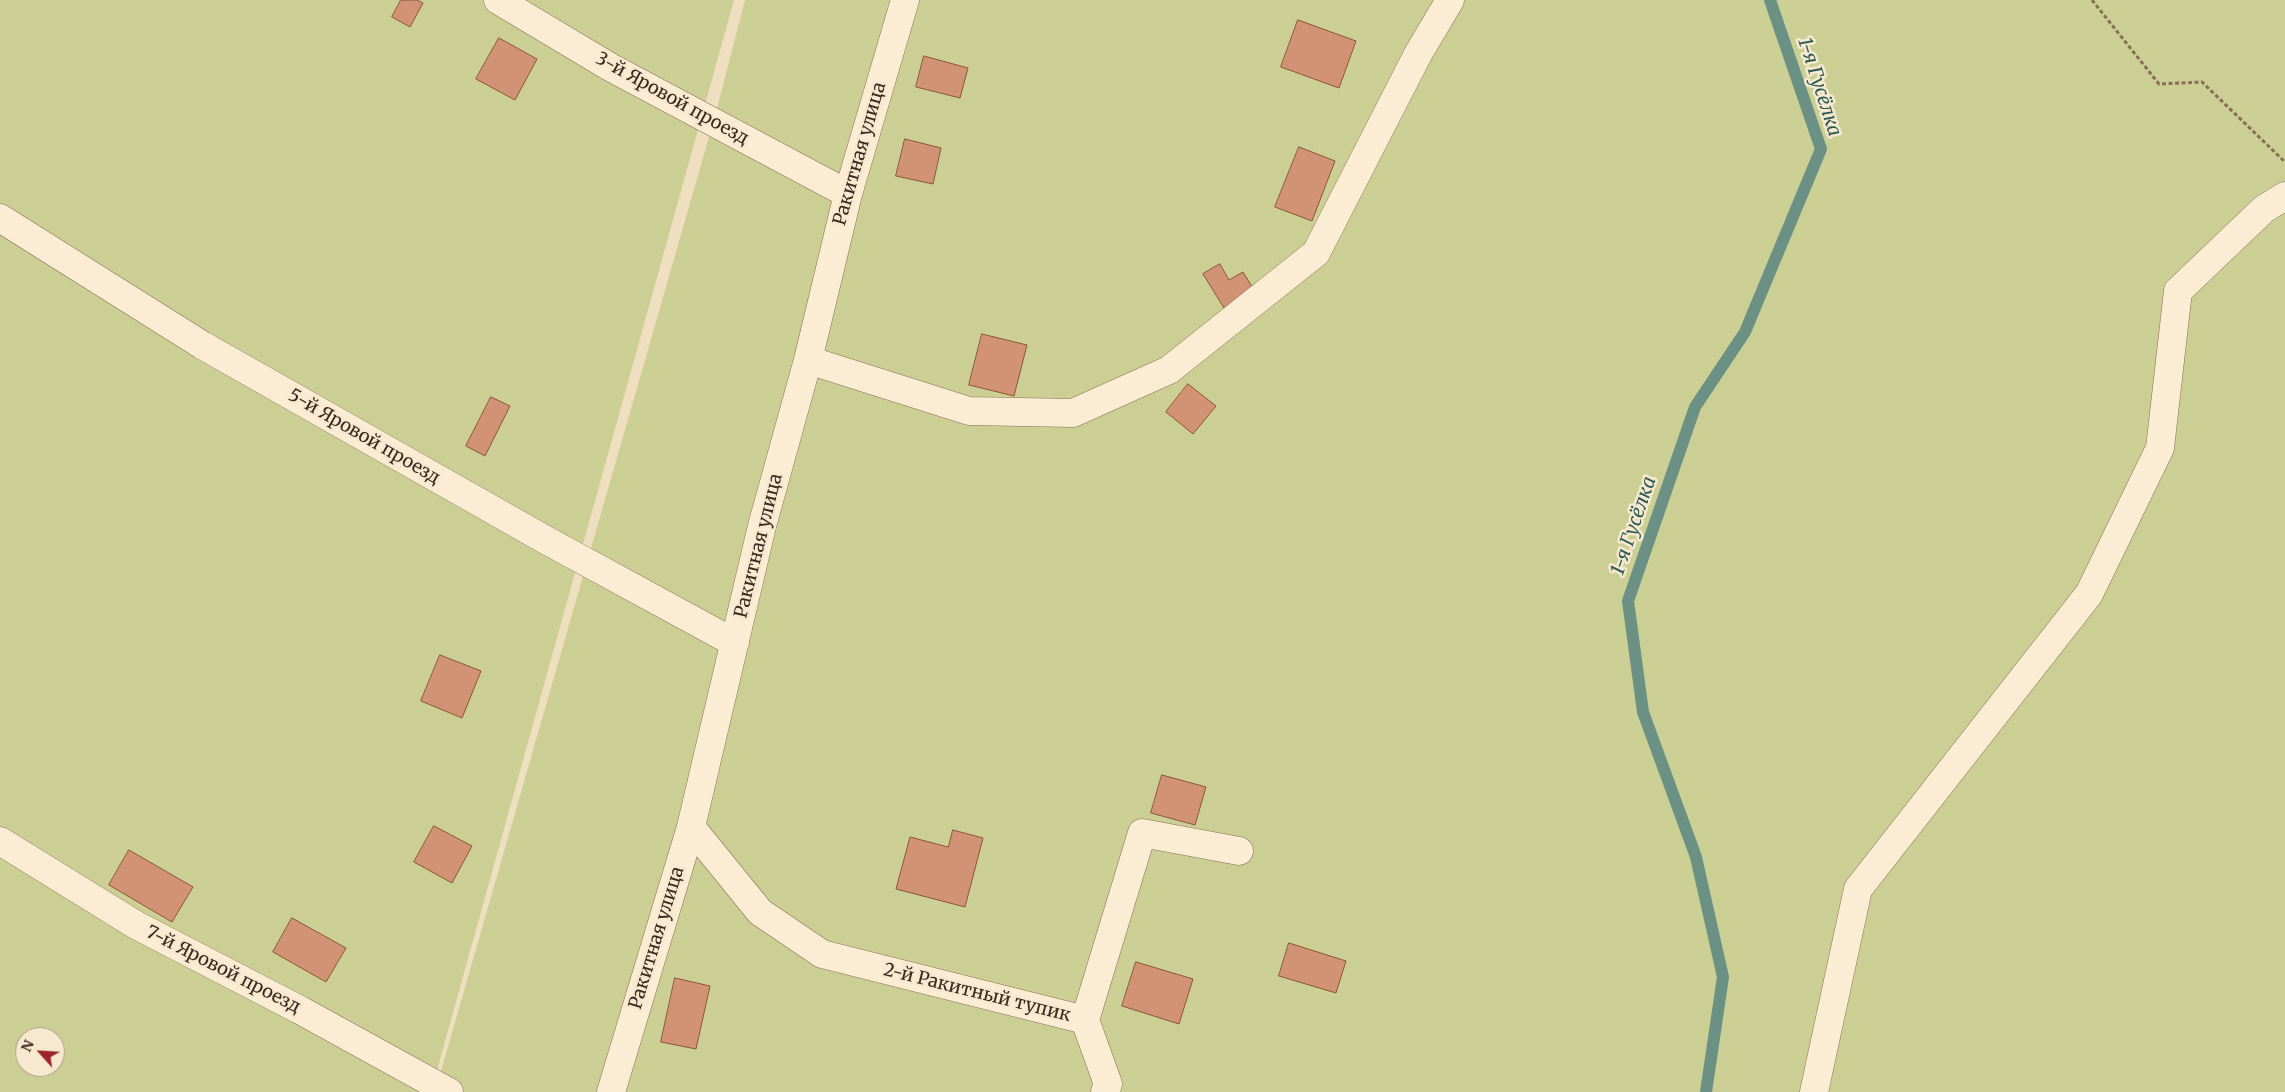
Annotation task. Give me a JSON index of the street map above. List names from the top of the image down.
{
  "streets": {
    "street": [
      "3-й Яровой проезд",
      "Ракитная улица",
      "5-й Яровой проезд",
      "7-й Яровой проезд",
      "2-й Ракитный тупик"
    ]
  },
  "crossings": [
    ["3-й Яровой проезд", "Ракитная улица"],
    ["Ракитная улица", "5-й Яровой проезд"],
    ["Ракитная улица", "2-й Ракитный тупик"]
  ],
  "water": ["1-я Гусёлка"],
  "north": "top left"
}
